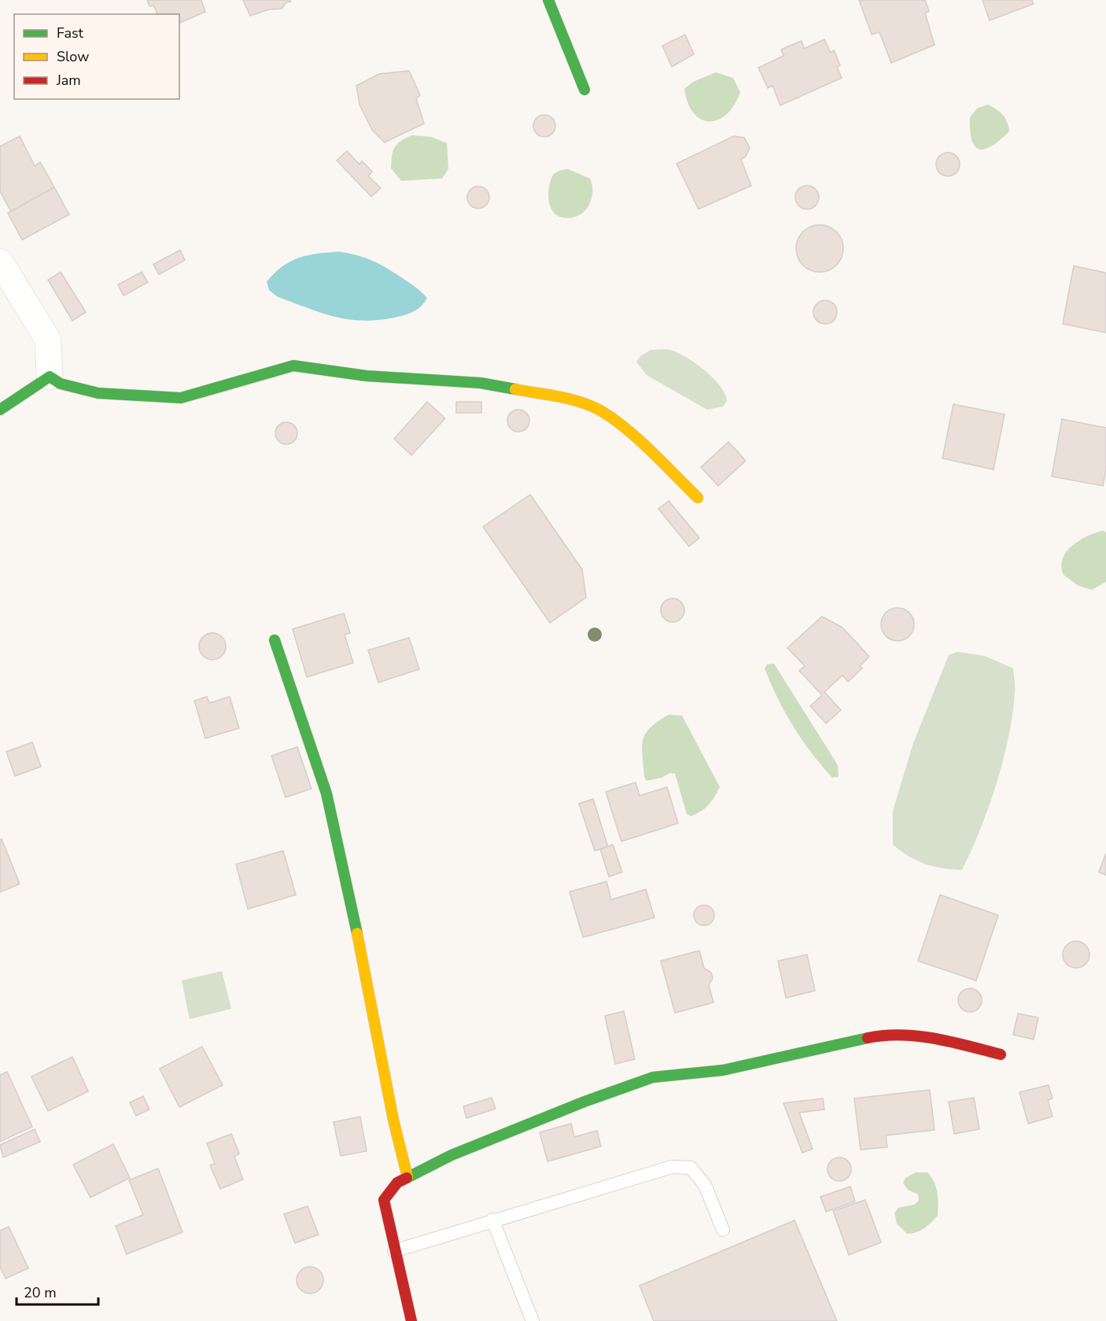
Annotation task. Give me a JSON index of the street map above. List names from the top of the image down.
{
  "legend": ["Fast", "Slow", "Jam"],
  "scale_bar": "20 m"
}
